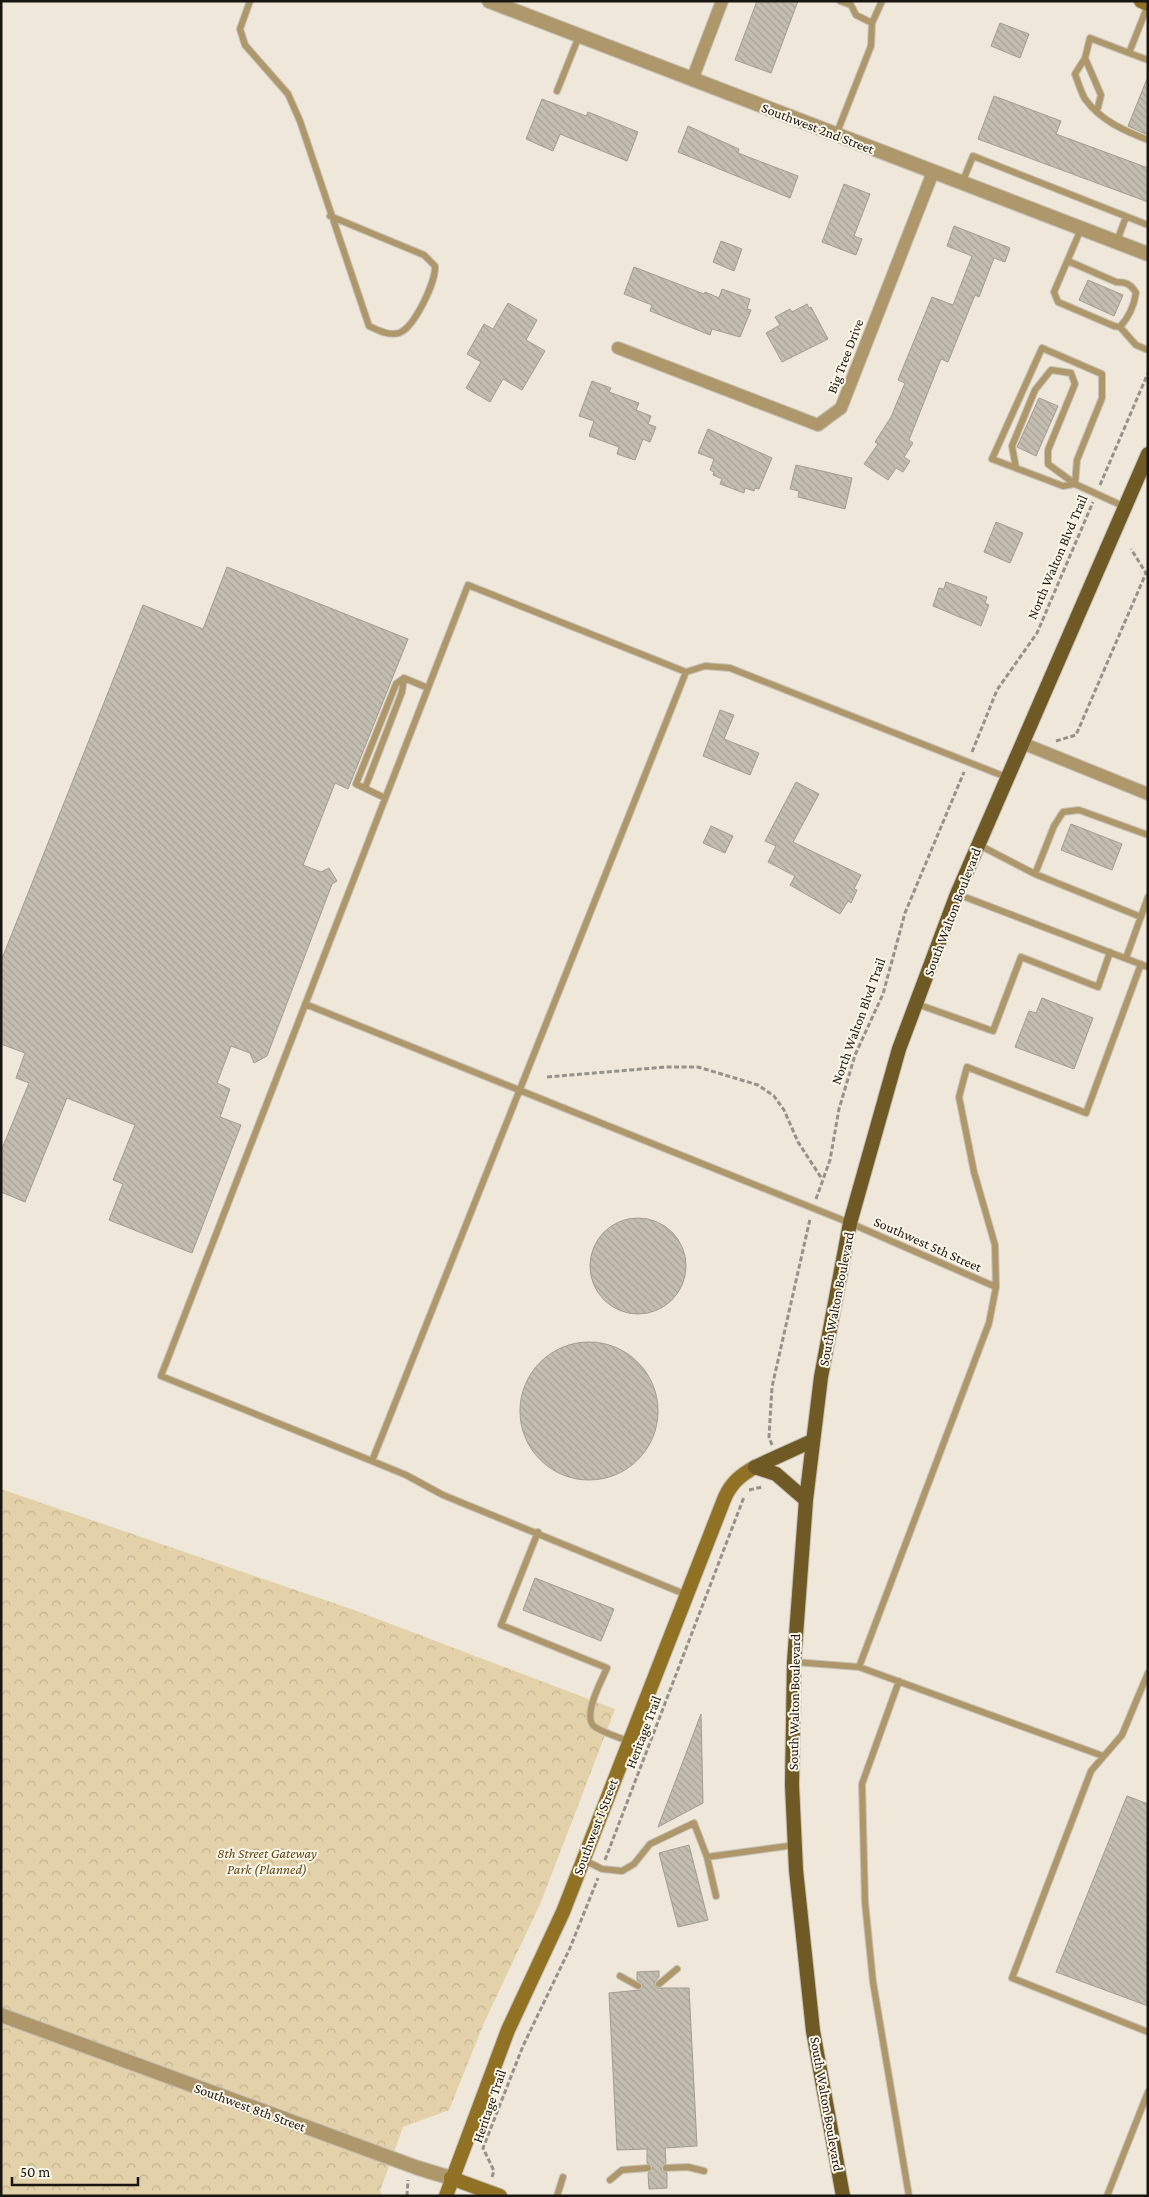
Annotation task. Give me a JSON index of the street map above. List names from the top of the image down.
{
  "streets": {
    "main road": ["South Walton Boulevard", "Southwest I Street", "Southwest 8th Street"],
    "street": ["Southwest 2nd Street", "Big Tree Drive"],
    "lane": ["Southwest 5th Street"],
    "path": ["North Walton Blvd Trail", "Heritage Trail"]
  },
  "crossings": [
    ["Southwest 2nd Street", "Big Tree Drive"],
    ["South Walton Boulevard", "Southwest 5th Street"],
    ["Southwest I Street", "Southwest 8th Street"]
  ],
  "parks": ["8th Street Gateway Park (Planned)"],
  "scale_bar": "50 m"
}
